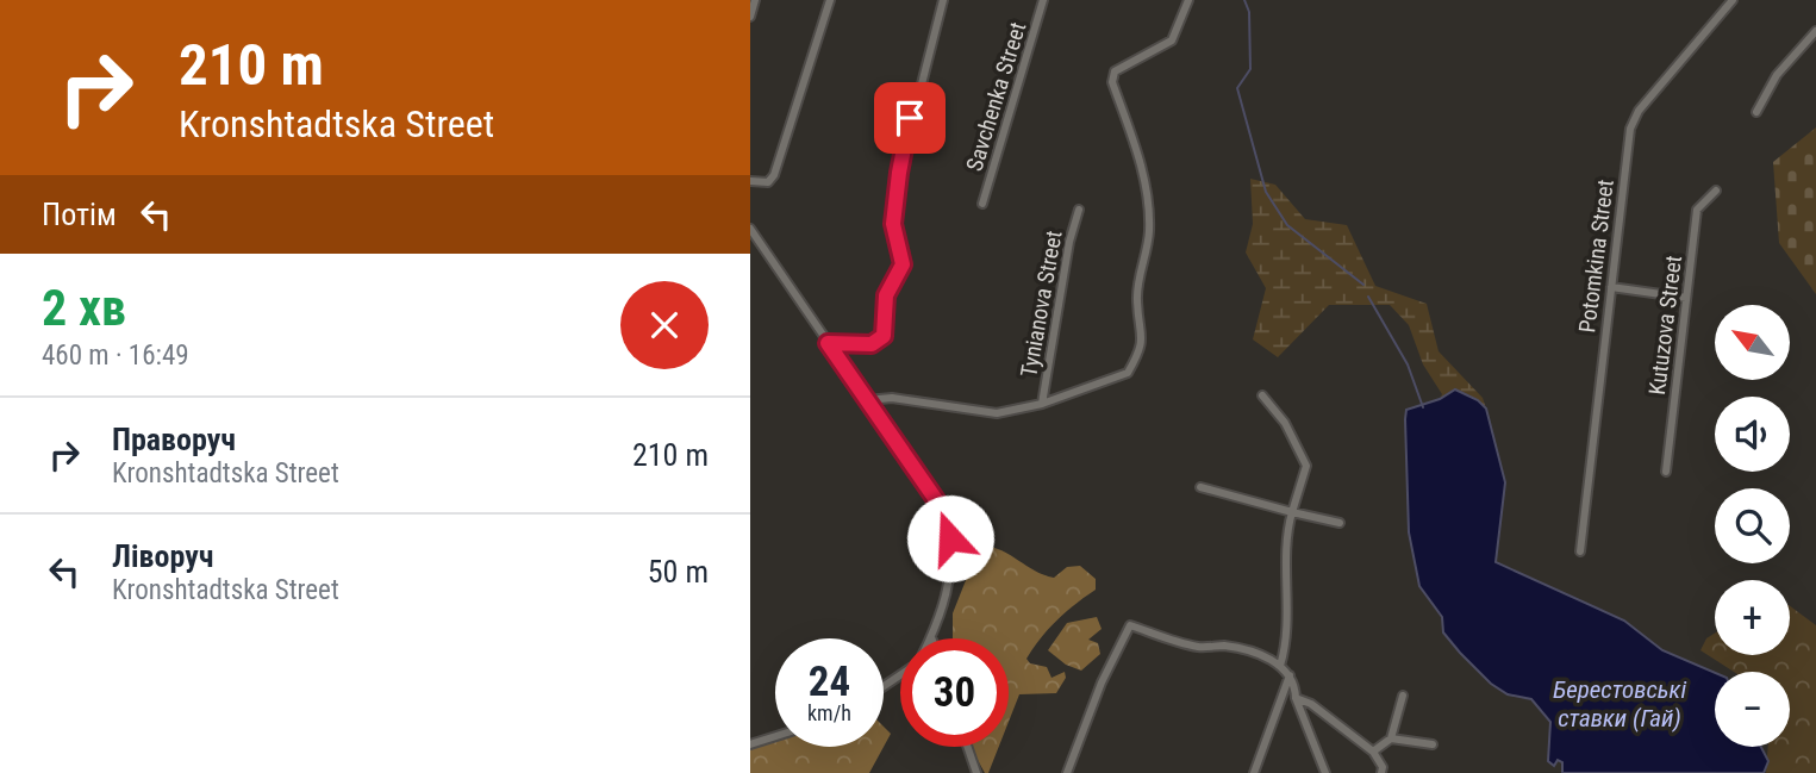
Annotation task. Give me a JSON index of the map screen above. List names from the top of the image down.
{
  "streets": {
    "street": [
      "Savchenka Street",
      "Potomkina Street",
      "Tynianova Street",
      "Kutuzova Street"
    ]
  },
  "water": ["Берестовські ставки (Гай)"],
  "north": "top left",
  "page": {
    "turn": ["210 m", "Kronshtadtska Street"],
    "then": "Потім",
    "heading": ["2 хв", "460 m · 16:49"],
    "map_buttons": ["+", "−"],
    "list": [
      {
        "name": "Праворуч",
        "note": "Kronshtadtska Street",
        "value": "210 m"
      },
      {
        "name": "Ліворуч",
        "note": "Kronshtadtska Street",
        "value": "50 m"
      }
    ],
    "speed": "24 km/h",
    "limit": "30"
  }
}
